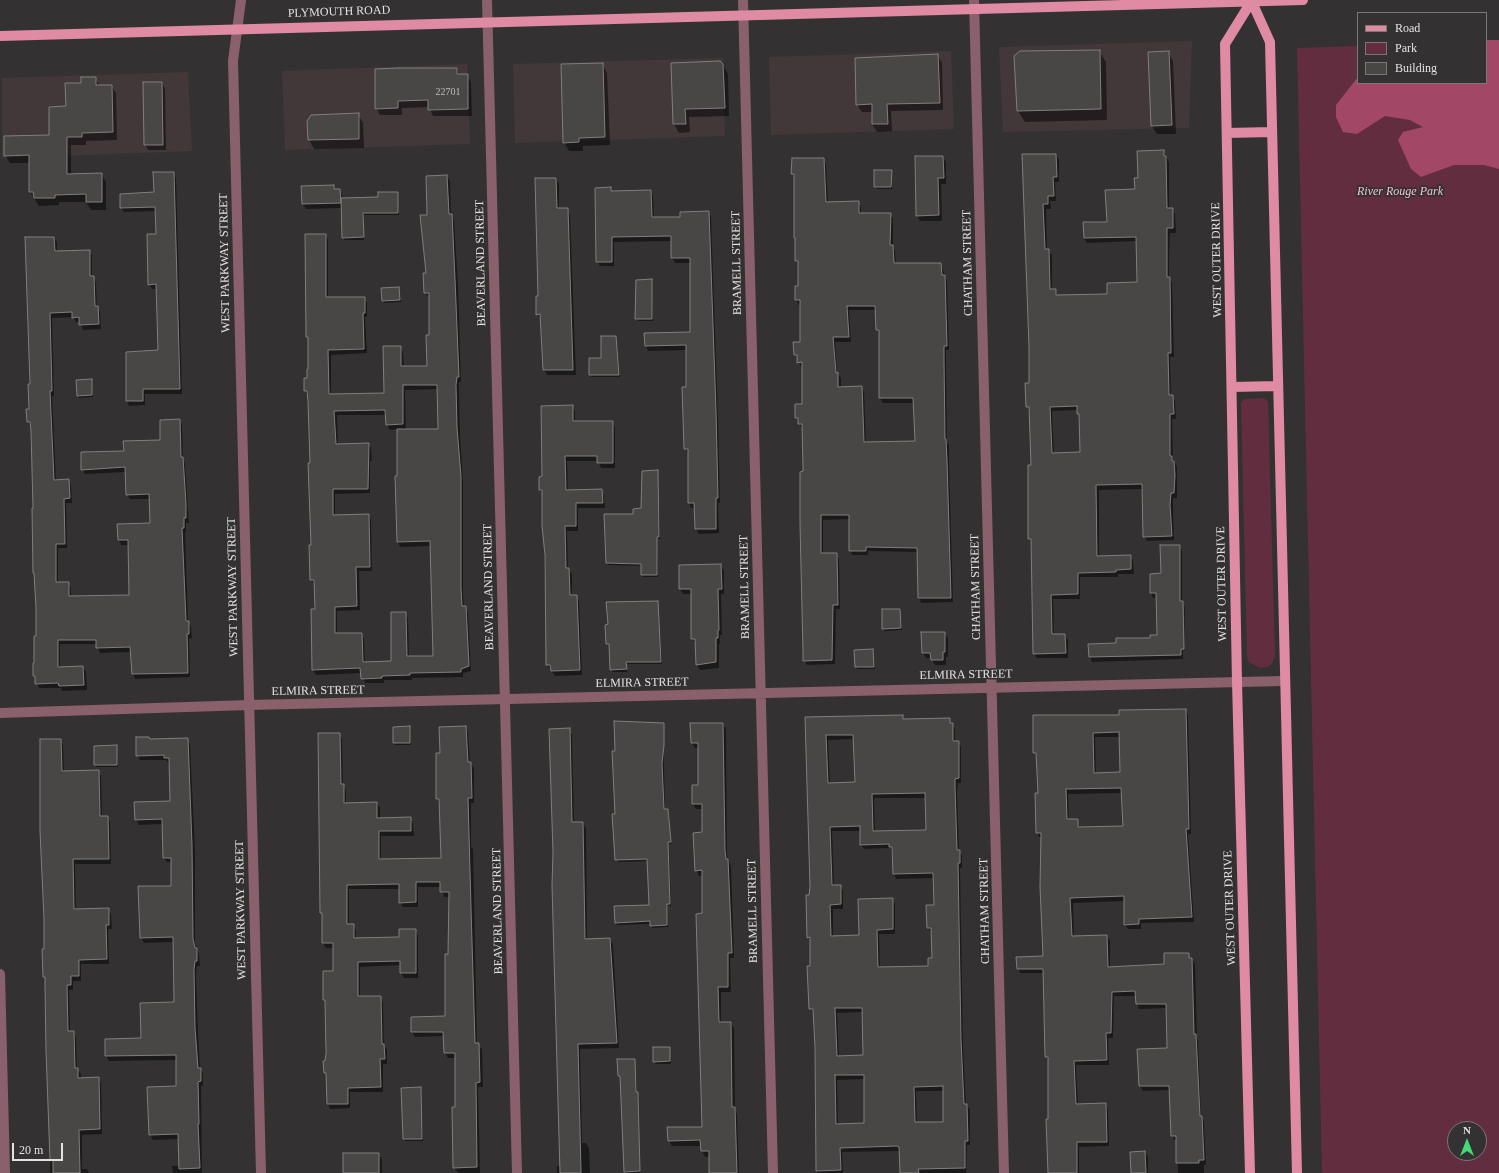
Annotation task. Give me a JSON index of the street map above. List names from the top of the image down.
{
  "streets": {
    "main road": ["PLYMOUTH ROAD", "WEST OUTER DRIVE"],
    "street": [
      "WEST PARKWAY STREET",
      "BEAVERLAND STREET",
      "BRAMELL STREET",
      "CHATHAM STREET",
      "ELMIRA STREET"
    ]
  },
  "crossings": [
    ["PLYMOUTH ROAD", "WEST OUTER DRIVE"],
    ["PLYMOUTH ROAD", "WEST PARKWAY STREET"],
    ["PLYMOUTH ROAD", "BEAVERLAND STREET"],
    ["PLYMOUTH ROAD", "BRAMELL STREET"],
    ["PLYMOUTH ROAD", "CHATHAM STREET"],
    ["WEST OUTER DRIVE", "ELMIRA STREET"],
    ["WEST PARKWAY STREET", "ELMIRA STREET"],
    ["BEAVERLAND STREET", "ELMIRA STREET"],
    ["BRAMELL STREET", "ELMIRA STREET"],
    ["CHATHAM STREET", "ELMIRA STREET"]
  ],
  "parks": ["River Rouge Park"],
  "house_numbers": ["22701"],
  "legend": ["Road", "Park", "Building"],
  "scale_bar": "20 m",
  "north": "top"
}
